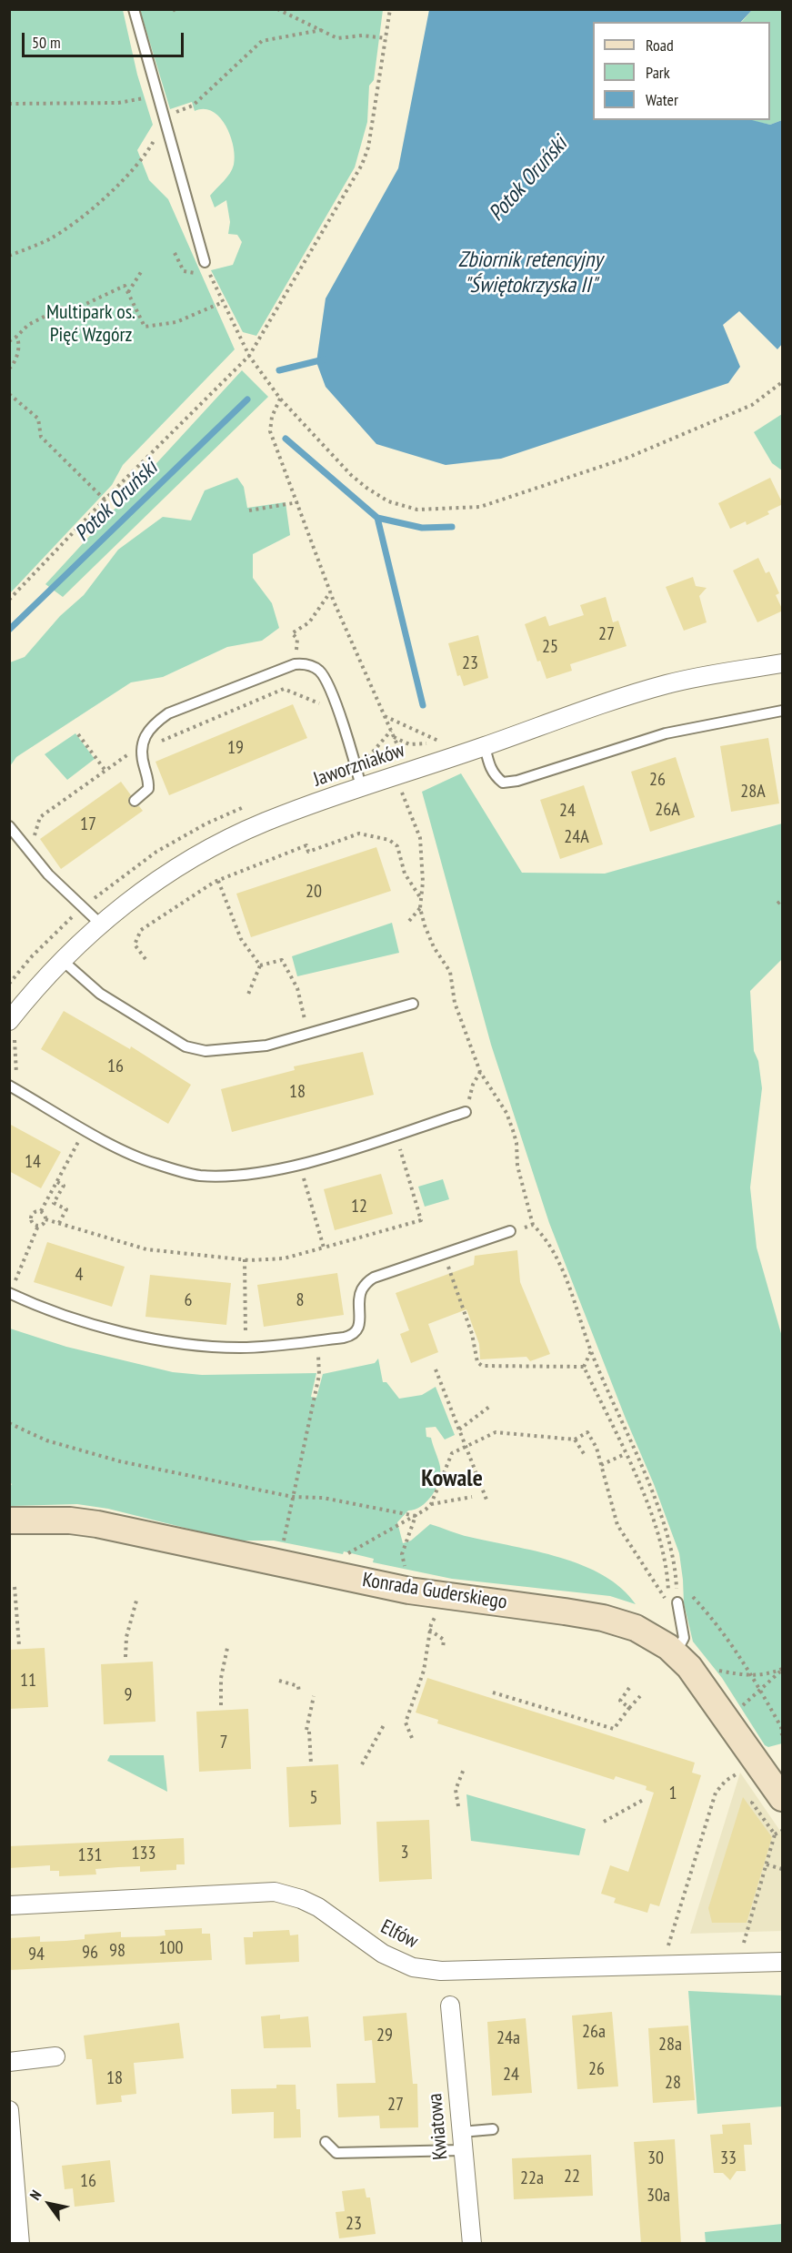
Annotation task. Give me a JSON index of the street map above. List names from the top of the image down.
{
  "streets": {
    "street": [
      "Jaworzniaków",
      "Konrada Guderskiego",
      "Elfów",
      "Kwiatowa"
    ]
  },
  "districts": ["Kowale"],
  "water": ["Potok Oruński", "Zbiornik retencyjny \"Świętokrzyska II\""],
  "parks": ["Multipark os. Pięć Wzgórz"],
  "house_numbers": [
    "27",
    "25",
    "23",
    "19",
    "26",
    "28A",
    "26A",
    "24",
    "17",
    "24A",
    "20",
    "16",
    "18",
    "14",
    "12",
    "4",
    "6",
    "8",
    "11",
    "9",
    "7",
    "1",
    "5",
    "3",
    "133",
    "131",
    "100",
    "98",
    "96",
    "94",
    "26a",
    "29",
    "24a",
    "28a",
    "26",
    "24",
    "18",
    "28",
    "27",
    "30",
    "33",
    "22",
    "22a",
    "16",
    "30a",
    "23"
  ],
  "legend": ["Road", "Park", "Water"],
  "scale_bar": "50 m",
  "north": "top left"
}
